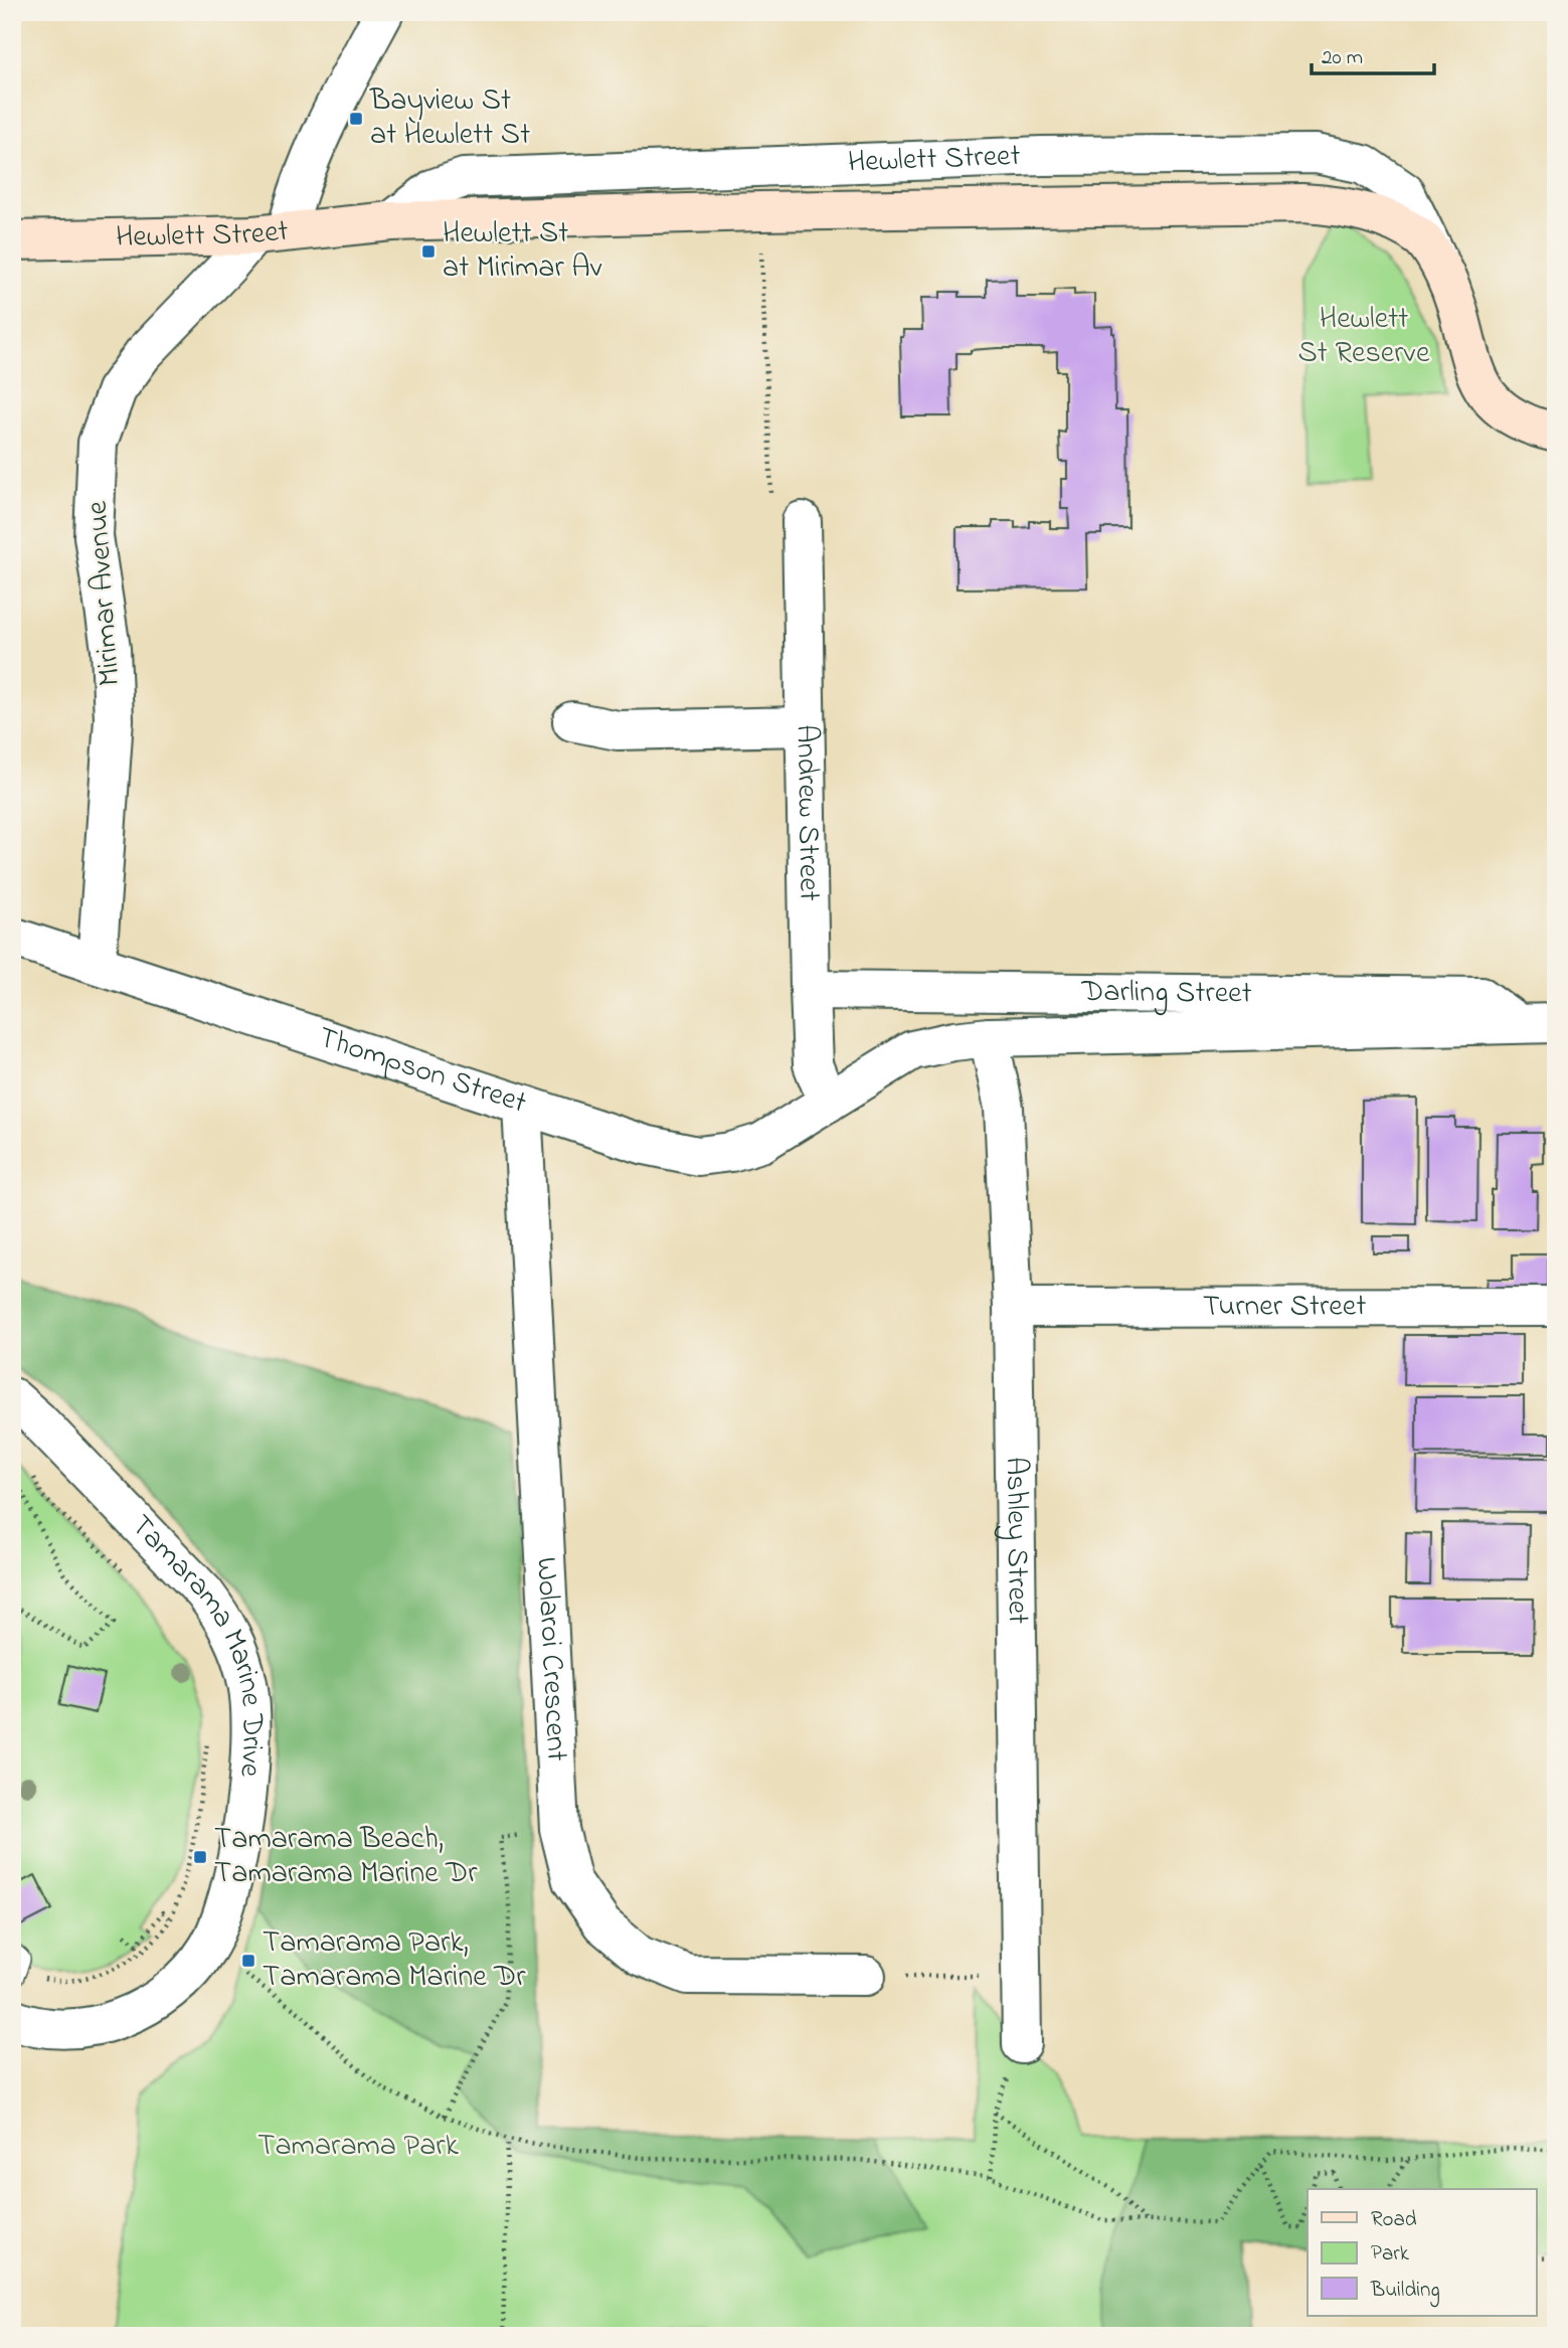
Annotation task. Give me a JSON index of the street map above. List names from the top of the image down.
{
  "streets": {
    "street": [
      "Hewlett Street",
      "Mirimar Avenue",
      "Andrew Street",
      "Darling Street",
      "Thompson Street",
      "Turner Street",
      "Ashley Street",
      "Tamarama Marine Drive",
      "Wolaroi Crescent"
    ]
  },
  "crossings": [
    ["Hewlett Street", "Mirimar Avenue"],
    ["Mirimar Avenue", "Thompson Street"],
    ["Andrew Street", "Darling Street"],
    ["Andrew Street", "Thompson Street"],
    ["Darling Street", "Thompson Street"],
    ["Darling Street", "Ashley Street"],
    ["Thompson Street", "Wolaroi Crescent"],
    ["Turner Street", "Ashley Street"]
  ],
  "parks": ["Hewlett St Reserve", "Tamarama Park"],
  "places": {
    "transit": [
      "Bayview St at Hewlett St",
      "Hewlett St at Mirimar Av",
      "Tamarama Beach, Tamarama Marine Dr",
      "Tamarama Park, Tamarama Marine Dr"
    ]
  },
  "legend": ["Road", "Park", "Building"],
  "scale_bar": "20 m"
}
